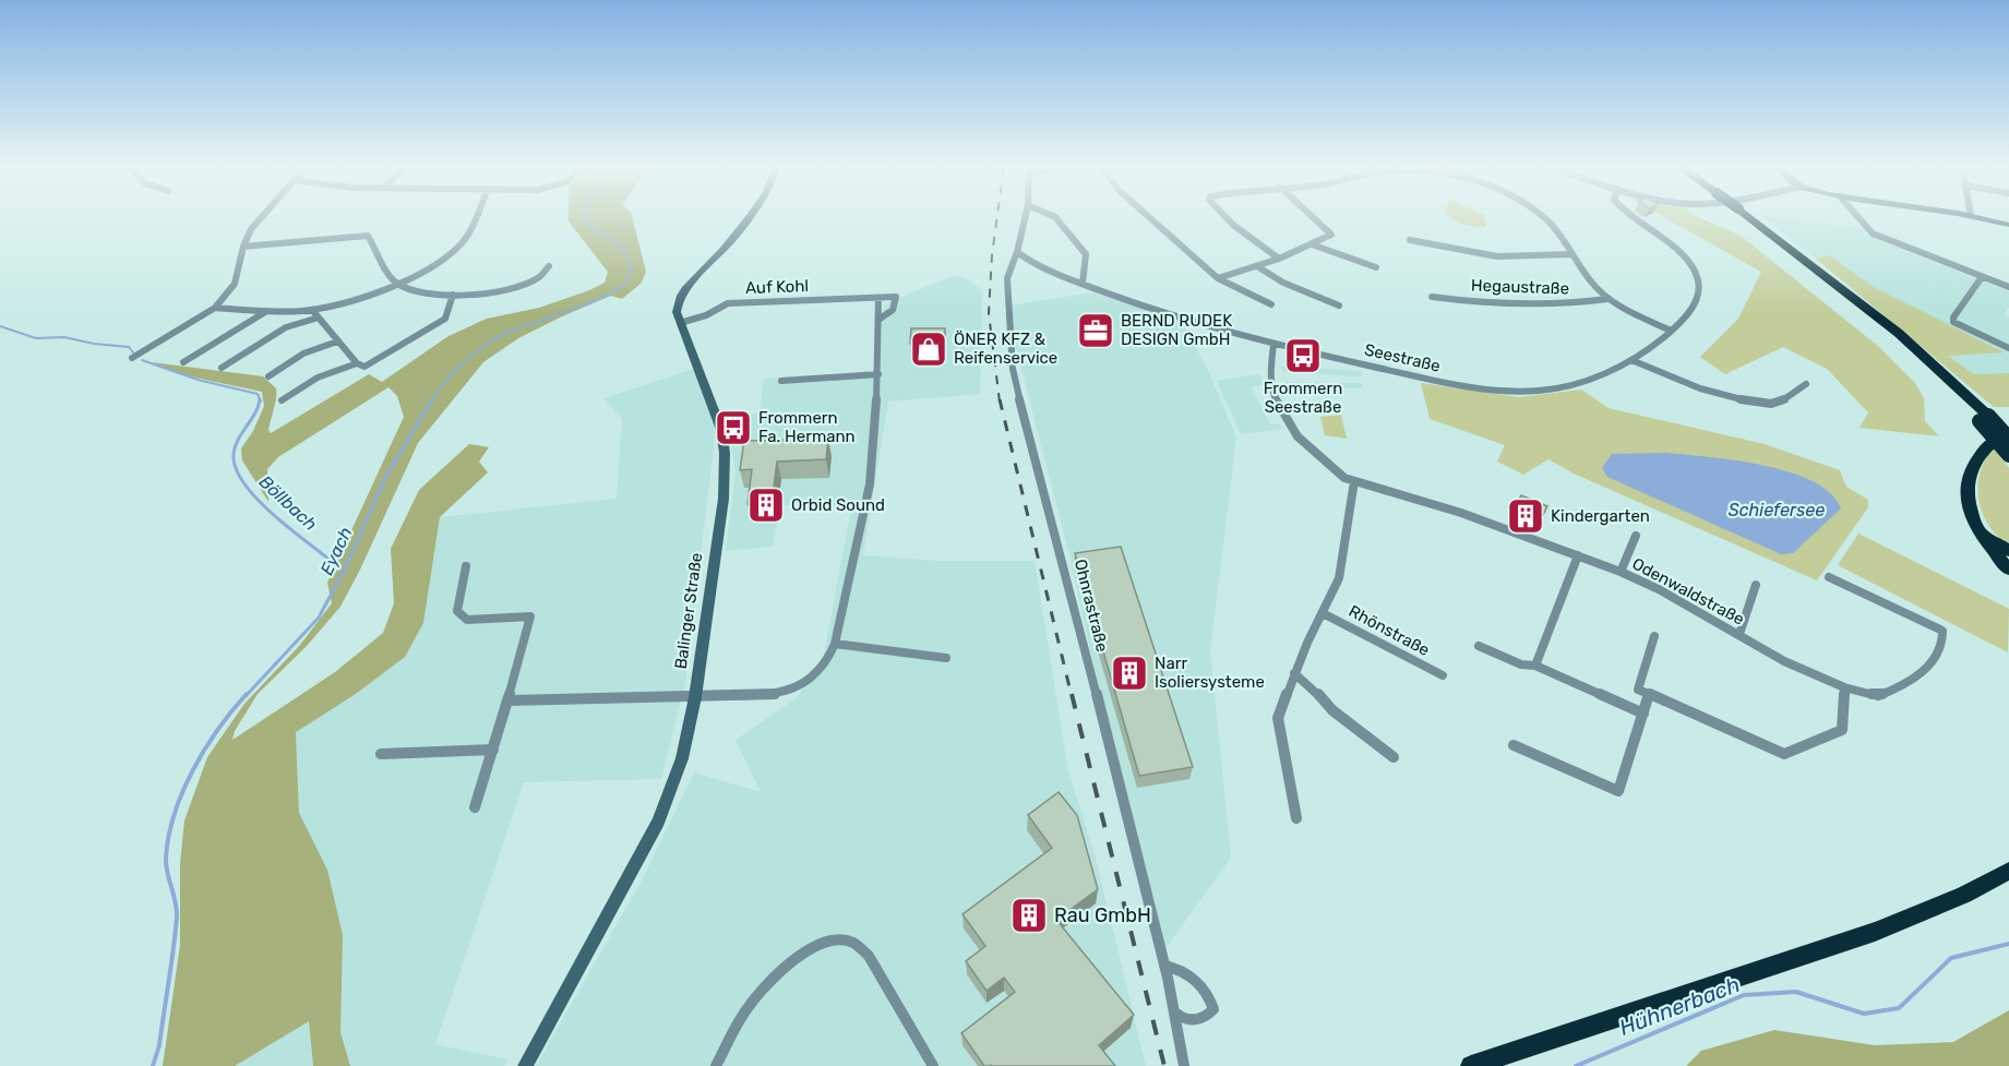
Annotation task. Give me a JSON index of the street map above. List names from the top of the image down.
{
  "streets": {
    "main road": ["Balinger Straße"],
    "street": [
      "Auf Kohl",
      "Hegaustraße",
      "Seestraße",
      "Odenwaldstraße",
      "Ohnrastraße",
      "Rhönstraße"
    ]
  },
  "crossings": [
    ["Auf Kohl", "Balinger Straße"],
    ["Seestraße", "Odenwaldstraße"],
    ["Seestraße", "Ohnrastraße"]
  ],
  "water": [
    "Böllbach",
    "Schiefersee",
    "Eyach",
    "Hühnerbach"
  ],
  "places": {
    "office": ["BERND RUDEK DESIGN GmbH"],
    "shop": ["ÖNER KFZ & Reifenservice"],
    "bus stop": ["Frommern Seestraße", "Frommern Fa. Hermann"],
    "building": [
      "Orbid Sound",
      "Kindergarten",
      "Narr Isoliersysteme",
      "Rau GmbH"
    ]
  }
}
